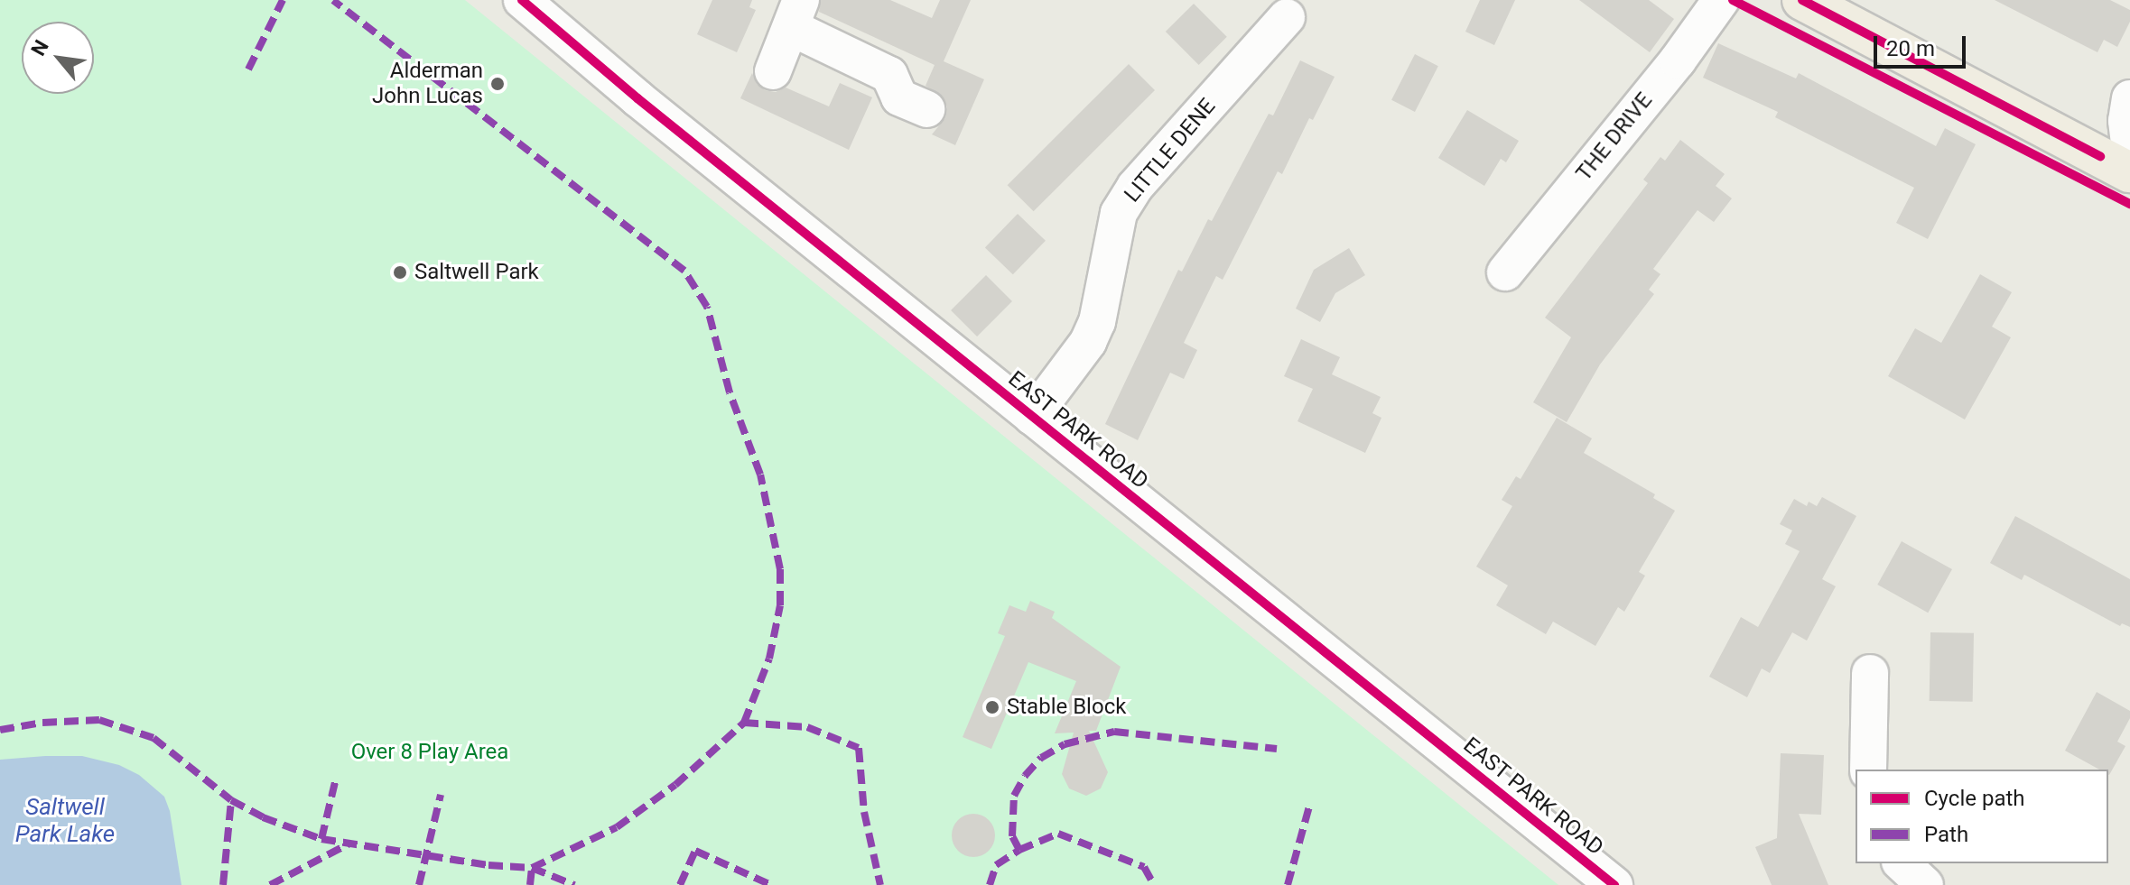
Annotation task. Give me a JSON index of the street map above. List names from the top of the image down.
{
  "streets": {
    "street": ["THE DRIVE", "LITTLE DENE", "EAST PARK ROAD"]
  },
  "crossings": [
    ["LITTLE DENE", "EAST PARK ROAD"]
  ],
  "water": ["Saltwell Park Lake"],
  "parks": ["Over 8 Play Area"],
  "places": ["Alderman John Lucas", "Saltwell Park", "Stable Block"],
  "legend": ["Cycle path", "Path"],
  "scale_bar": "20 m",
  "north": "top left"
}
